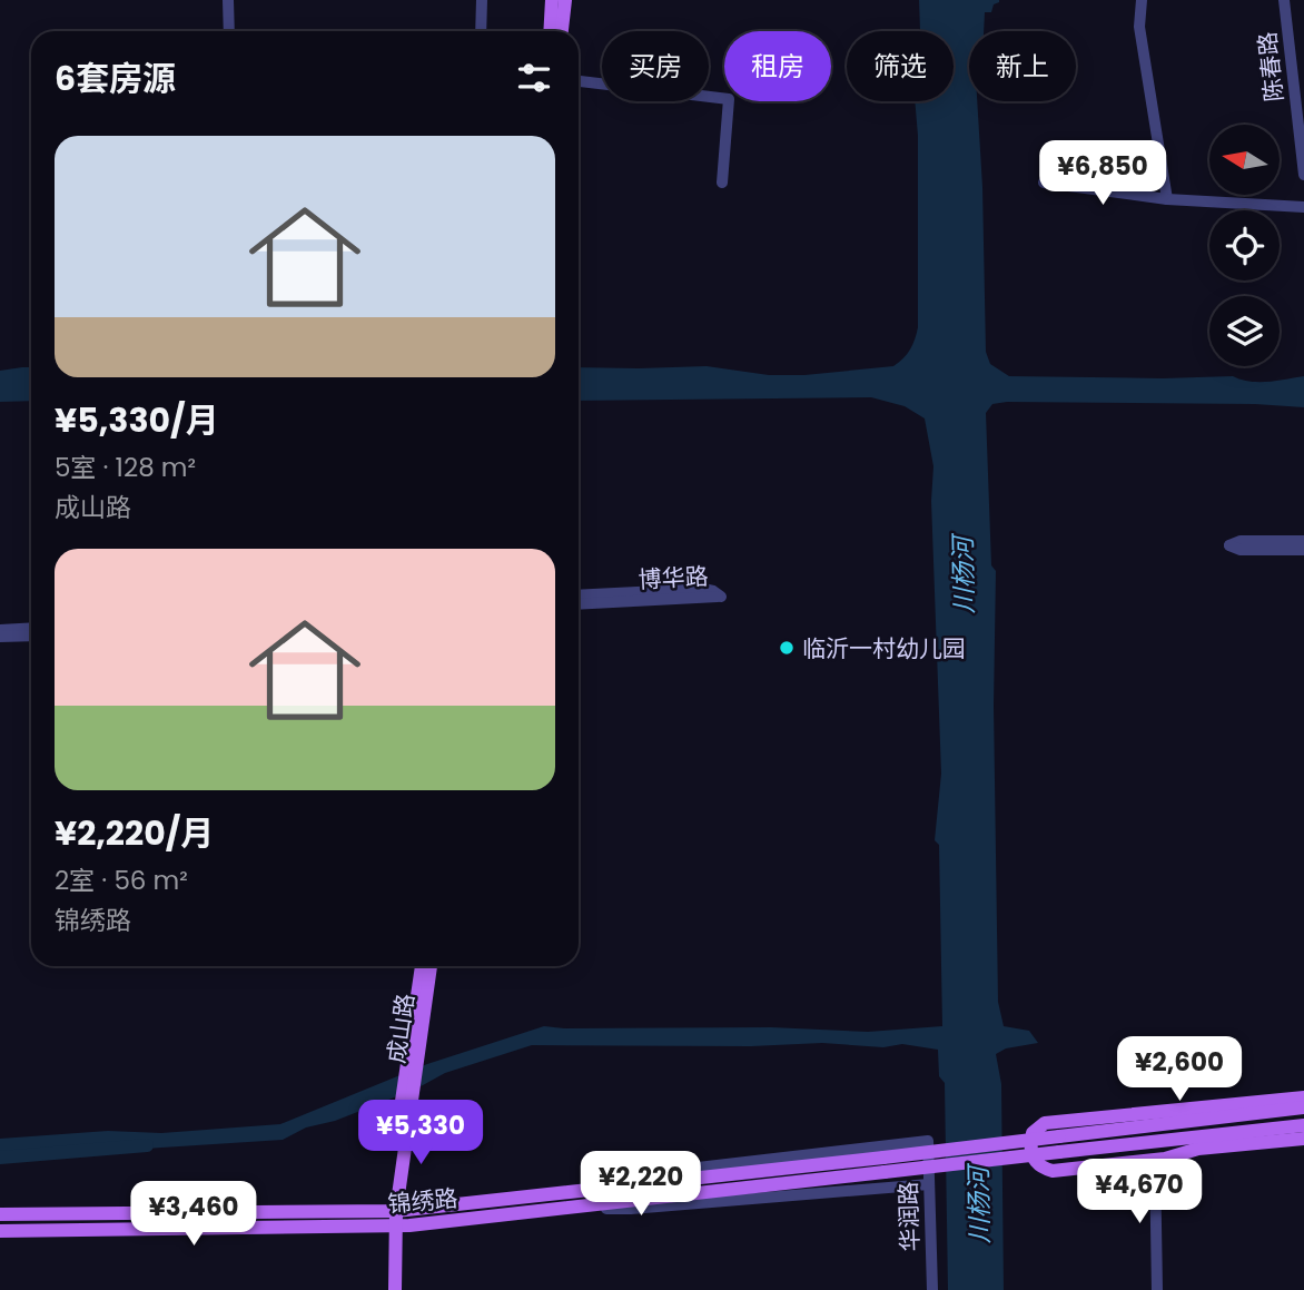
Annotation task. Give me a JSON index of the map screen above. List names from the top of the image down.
{
  "streets": {
    "main road": ["成山路", "锦绣路"],
    "street": ["陈春路", "博华路", "华润路"]
  },
  "crossings": [
    ["成山路", "锦绣路"],
    ["锦绣路", "华润路"]
  ],
  "water": ["川杨河"],
  "places": ["临沂一村幼儿园"],
  "north": "left",
  "page": {
    "chip": [
      "买房",
      "租房",
      "筛选",
      "新上"
    ],
    "heading": "6套房源",
    "list": [
      {
        "name": "¥5,330/月",
        "note": "5室 · 128 m² · 成山路"
      },
      {
        "name": "¥2,220/月",
        "note": "2室 · 56 m² · 锦绣路"
      }
    ],
    "price": [
      "¥6,850",
      "¥2,600",
      "¥5,330",
      "¥2,220",
      "¥4,670",
      "¥3,460"
    ]
  }
}
